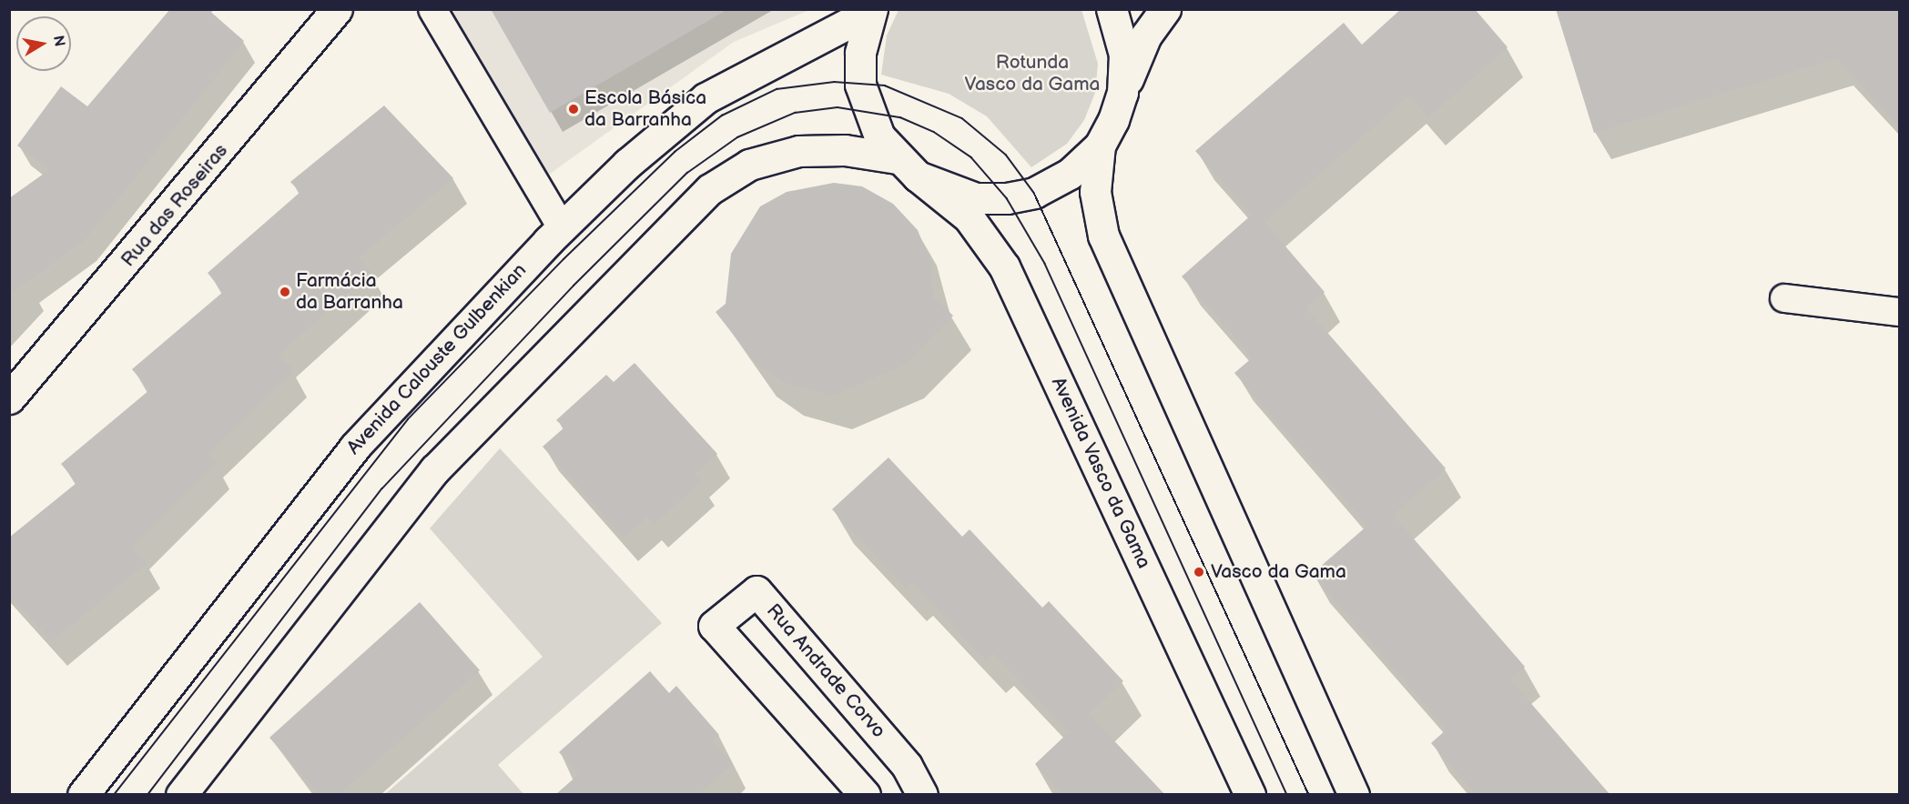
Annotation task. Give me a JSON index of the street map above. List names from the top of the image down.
{
  "streets": {
    "main road": [
      "Rua das Roseiras",
      "Avenida Calouste Gulbenkian",
      "Avenida Vasco da Gama",
      "Rua Andrade Corvo"
    ]
  },
  "crossings": [
    ["Avenida Calouste Gulbenkian", "Avenida Vasco da Gama"]
  ],
  "parks": ["Rotunda Vasco da Gama"],
  "places": ["Escola Básica da Barranha", "Farmácia da Barranha", "Vasco da Gama"],
  "north": "right"
}
